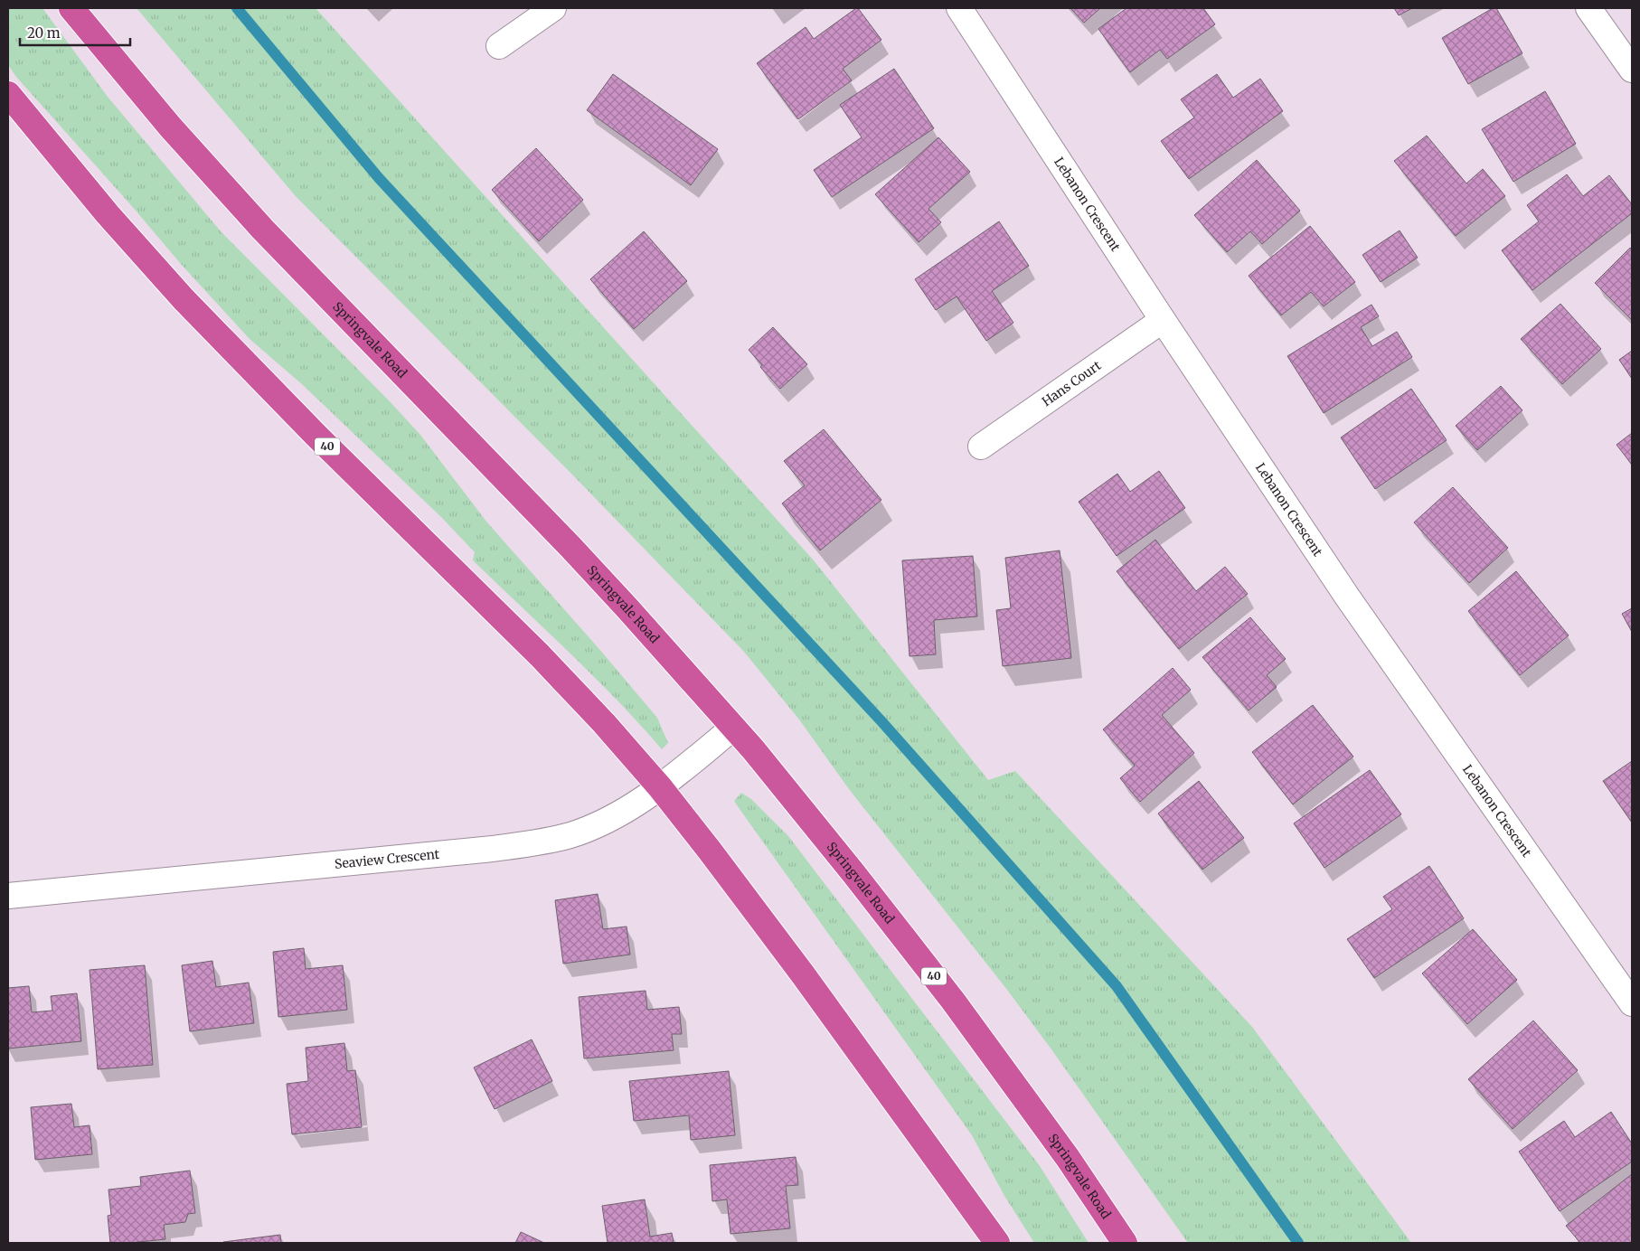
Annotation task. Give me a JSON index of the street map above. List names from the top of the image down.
{
  "streets": {
    "highway": ["Springvale Road", "40"],
    "street": ["Lebanon Crescent", "Hans Court", "Seaview Crescent"]
  },
  "crossings": [
    ["Lebanon Crescent", "Hans Court"],
    ["Springvale Road", "Seaview Crescent"],
    ["40", "Seaview Crescent"]
  ],
  "scale_bar": "20 m"
}
